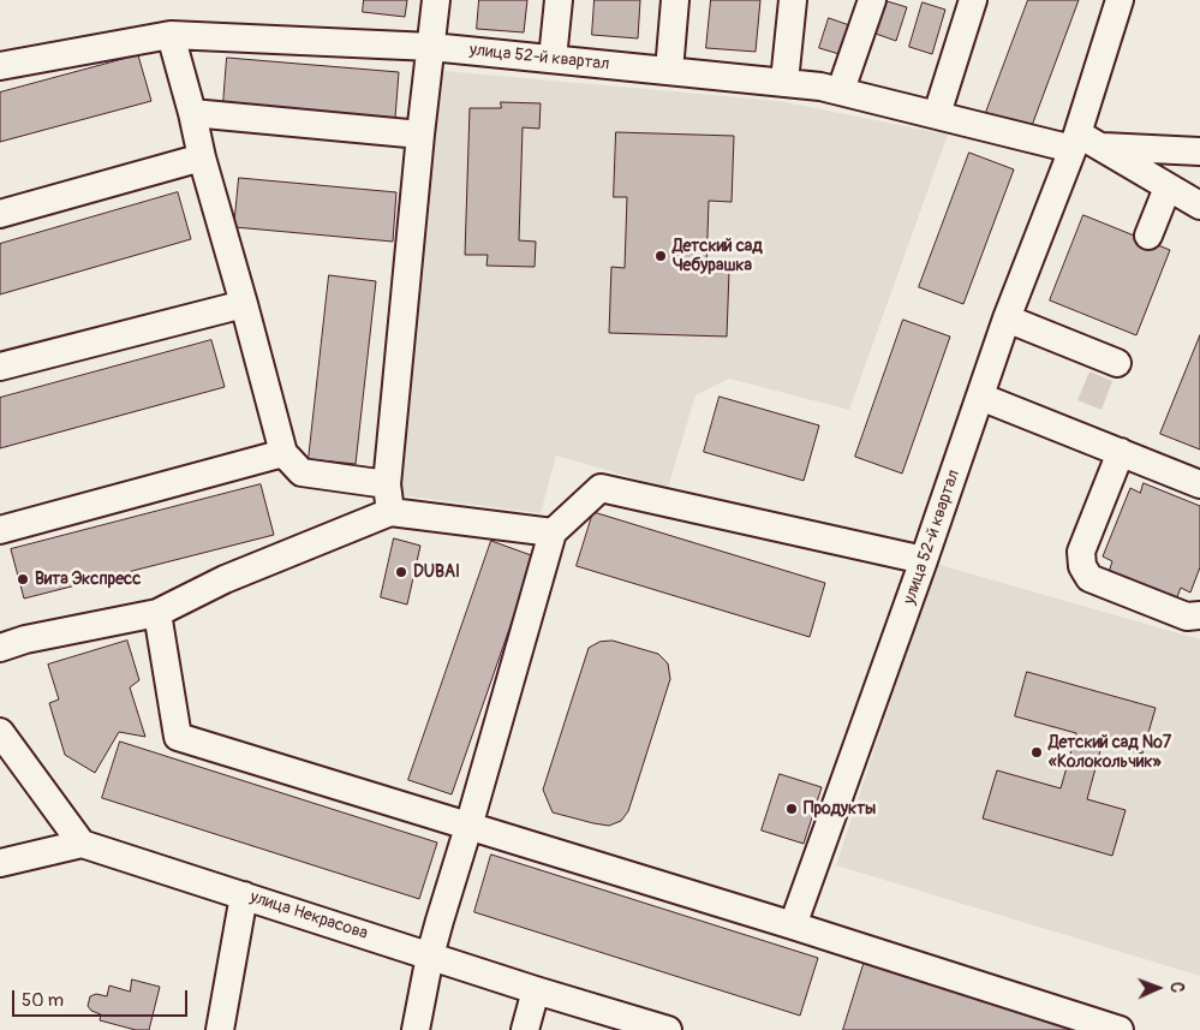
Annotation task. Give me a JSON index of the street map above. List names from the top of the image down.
{
  "streets": {
    "street": ["улица 52-й квартал", "улица Некрасова"]
  },
  "places": [
    "Детский сад Чебурашка",
    "DUBAI",
    "Вита Экспресс",
    "Детский сад №7 «Колокольчик»",
    "Продукты"
  ],
  "scale_bar": "50 m",
  "north": "right"
}
